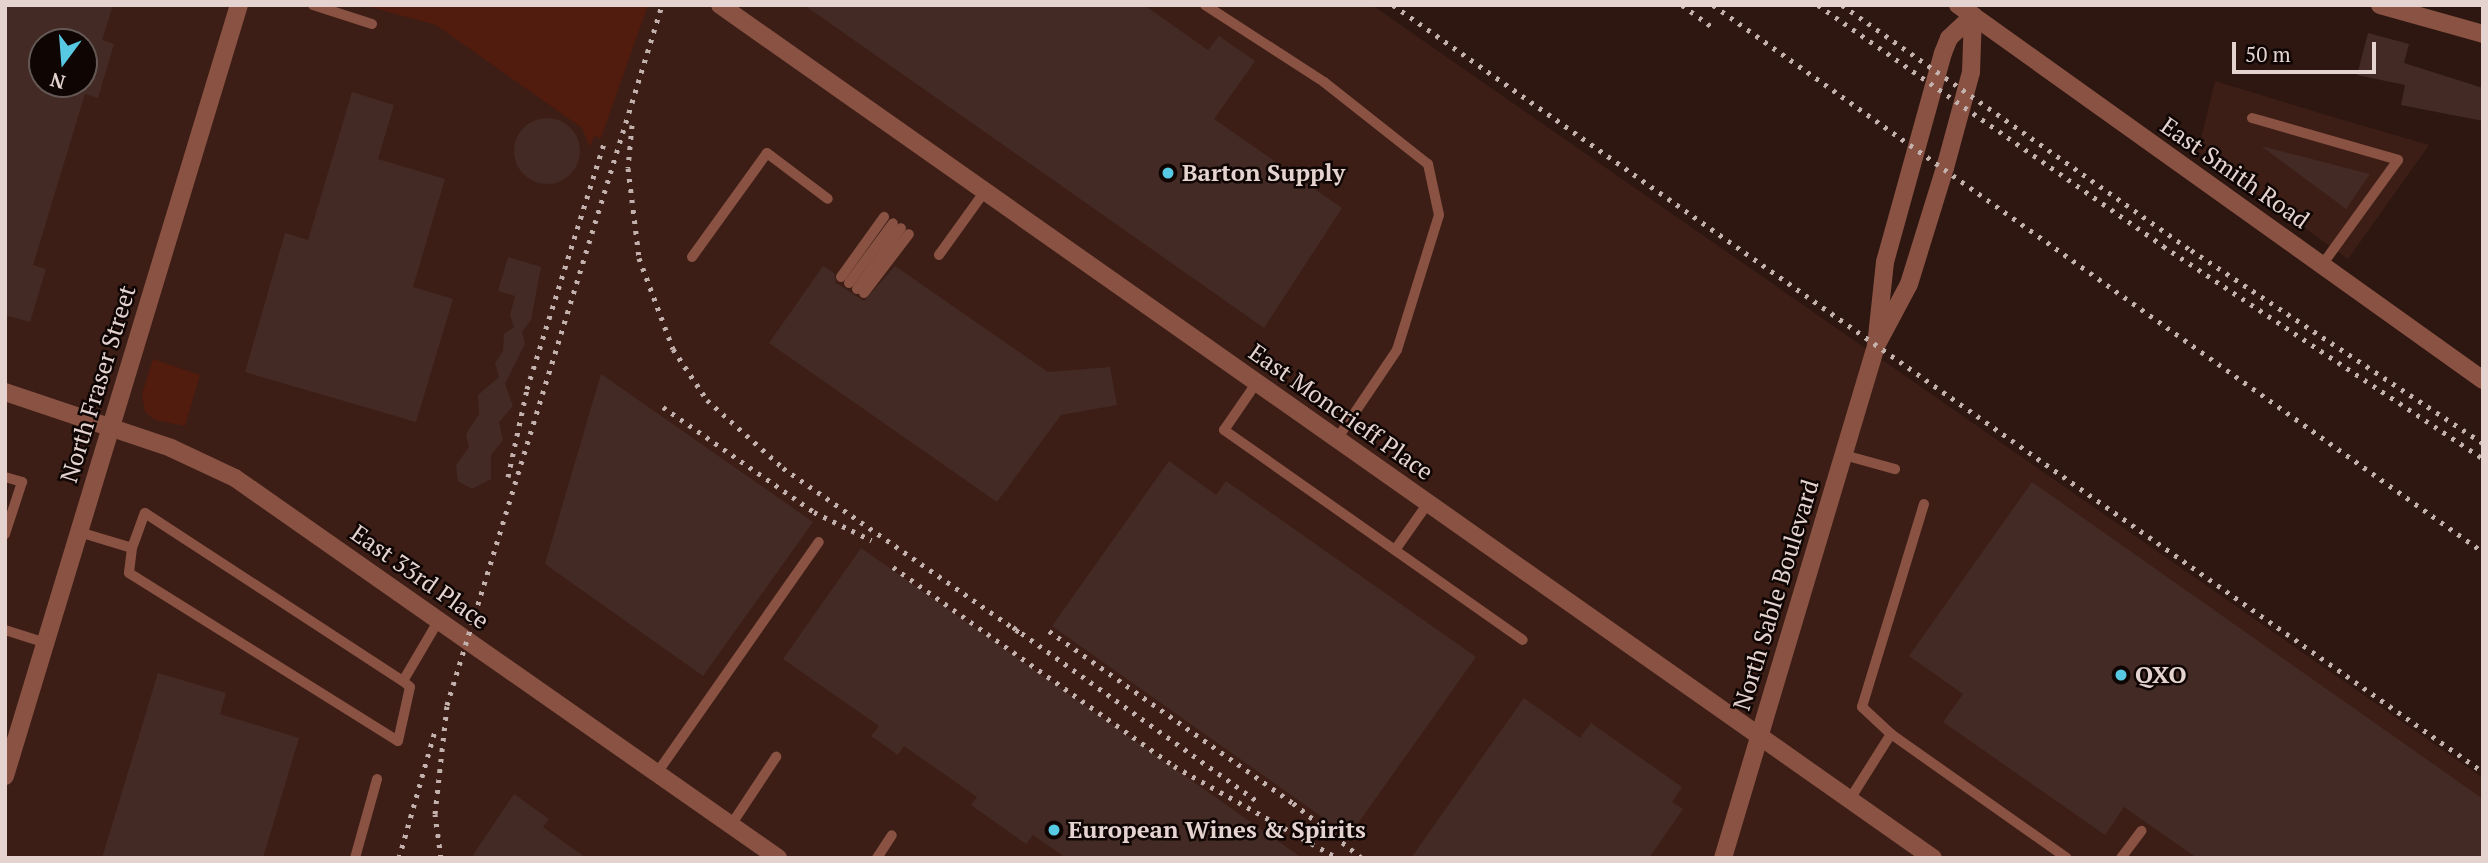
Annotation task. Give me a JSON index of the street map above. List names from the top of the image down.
{
  "streets": {
    "street": [
      "East Smith Road",
      "North Fraser Street",
      "East Moncrieff Place",
      "East 33rd Place",
      "North Sable Boulevard"
    ]
  },
  "crossings": [
    ["East Smith Road", "North Sable Boulevard"],
    ["North Fraser Street", "East 33rd Place"],
    ["East Moncrieff Place", "North Sable Boulevard"]
  ],
  "places": ["Barton Supply", "QXO", "European Wines & Spirits"],
  "scale_bar": "50 m",
  "north": "bottom"
}
